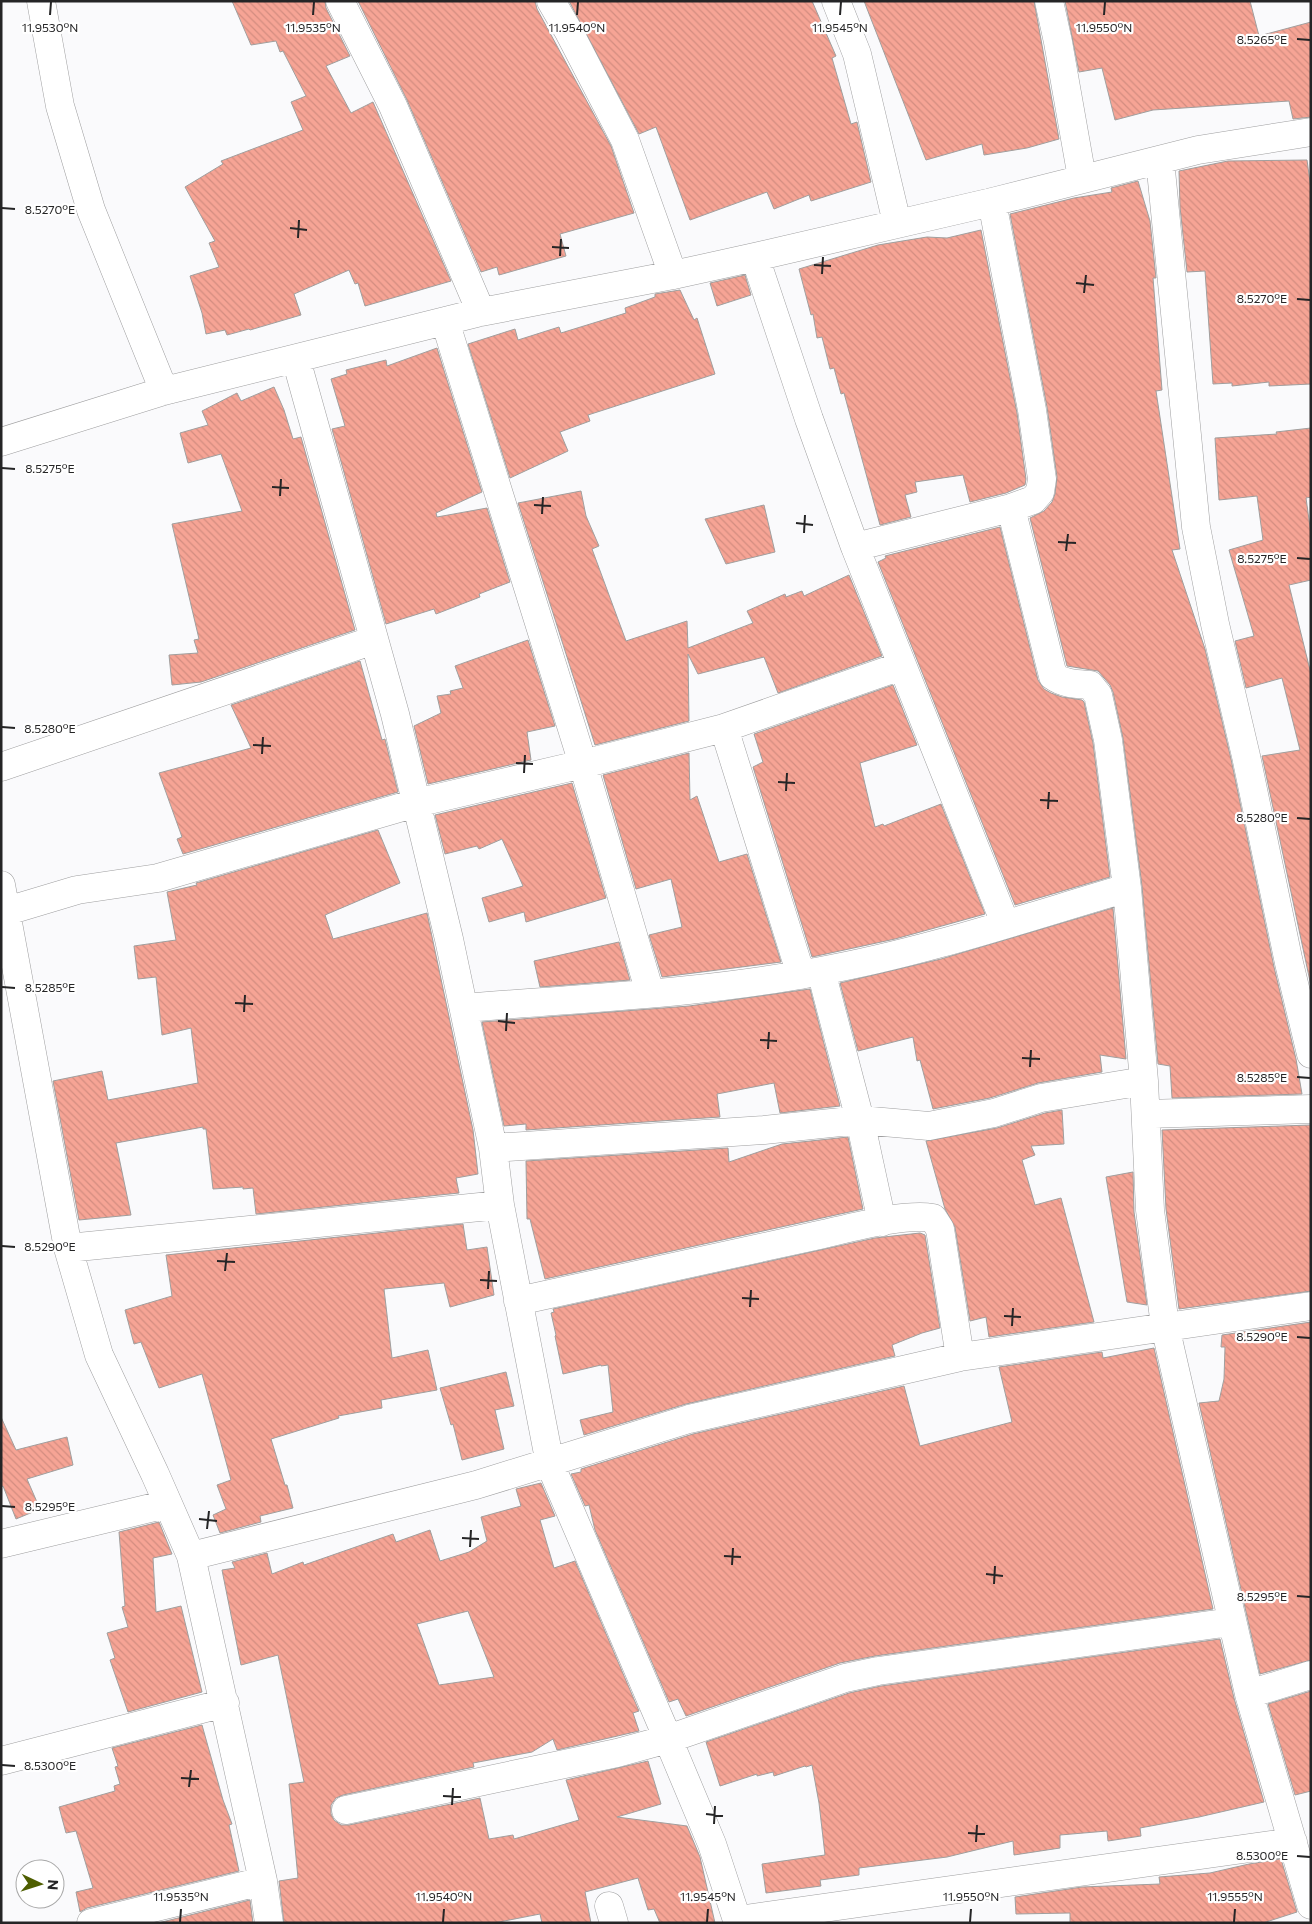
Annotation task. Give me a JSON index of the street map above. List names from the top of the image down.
{
  "north": "right",
  "coordinates": [
    "11.9530°N",
    "11.9535°N",
    "11.9540°N",
    "11.9545°N",
    "11.9550°N",
    "8.5265°E",
    "8.5270°E",
    "8.5275°E",
    "8.5280°E",
    "8.5285°E",
    "8.5290°E",
    "8.5295°E",
    "8.5300°E",
    "11.9555°N"
  ]
}
